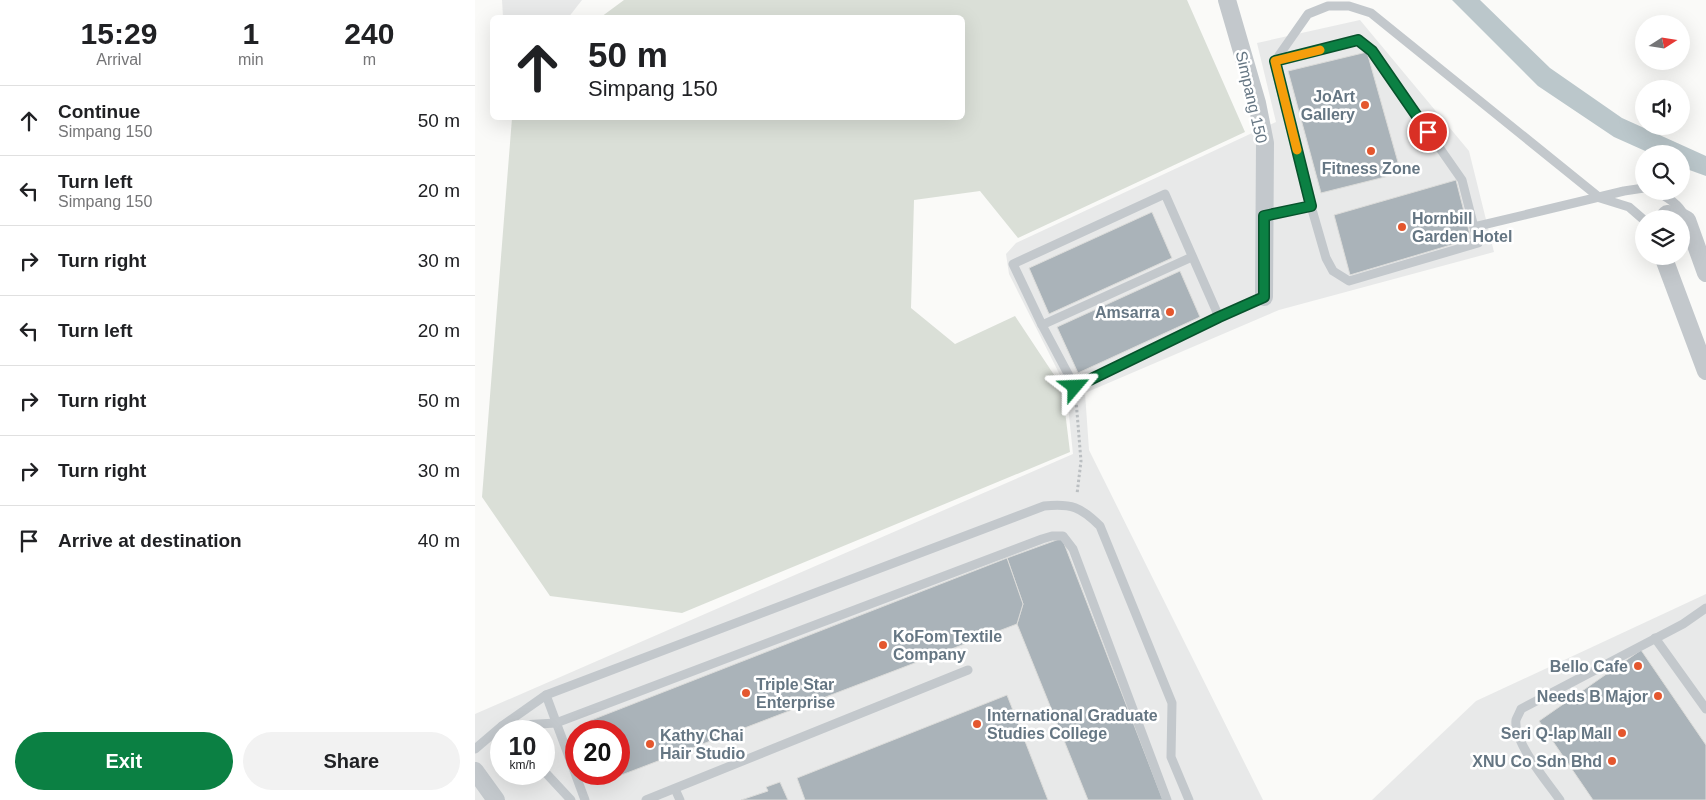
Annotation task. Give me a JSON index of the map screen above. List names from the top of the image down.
{
  "streets": {
    "street": ["Simpang 150"]
  },
  "places": [
    "JoArt Gallery",
    "Fitness Zone",
    "Hornbill Garden Hotel",
    "Amsarra",
    "KoFom Textile Company",
    "Bello Cafe",
    "Triple Star Enterprise",
    "Needs B Major",
    "International Graduate Studies College",
    "Seri Q-lap Mall",
    "Kathy Chai Hair Studio",
    "XNU Co Sdn Bhd"
  ],
  "north": "right",
  "page": {
    "eta": [
      "15:29",
      "Arrival",
      "1",
      "min",
      "240",
      "m"
    ],
    "turn": ["50 m", "Simpang 150"],
    "list": [
      {
        "name": "Continue",
        "note": "Simpang 150",
        "value": "50 m"
      },
      {
        "name": "Turn left",
        "note": "Simpang 150",
        "value": "20 m"
      },
      {
        "name": "Turn right",
        "value": "30 m"
      },
      {
        "name": "Turn left",
        "value": "20 m"
      },
      {
        "name": "Turn right",
        "value": "50 m"
      },
      {
        "name": "Turn right",
        "value": "30 m"
      },
      {
        "name": "Arrive at destination",
        "value": "40 m"
      }
    ],
    "speed": "10 km/h",
    "limit": "20",
    "buttons": ["Exit", "Share"]
  }
}
